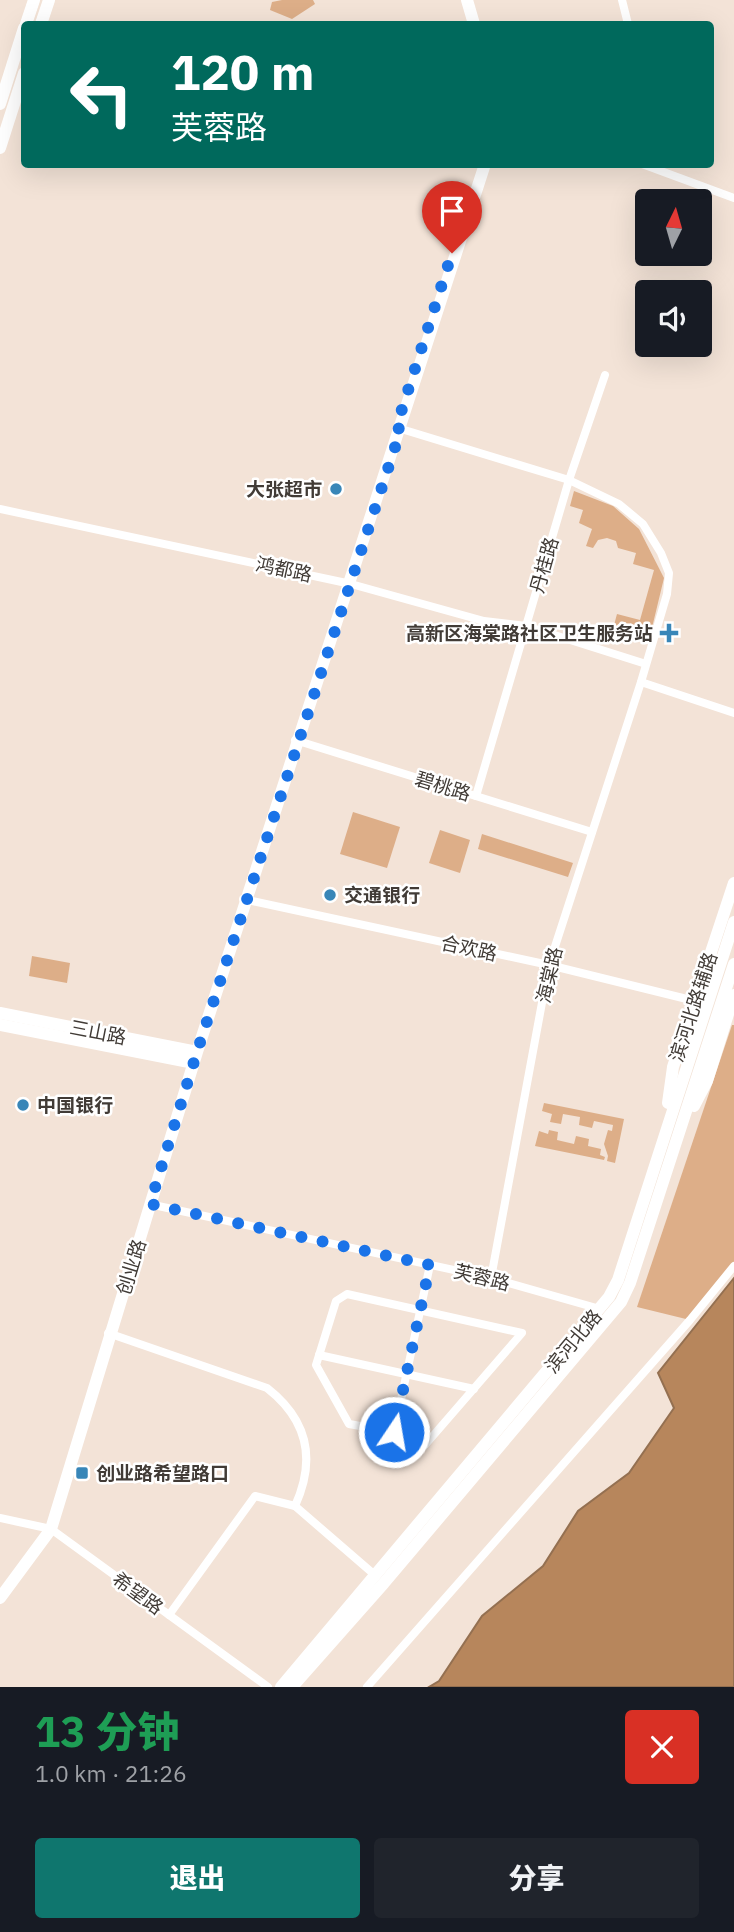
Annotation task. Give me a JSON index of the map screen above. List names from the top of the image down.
{
  "streets": {
    "street": [
      "丹桂路",
      "鸿都路",
      "碧桃路",
      "合欢路",
      "海棠路",
      "滨河北路辅路",
      "三山路",
      "创业路",
      "芙蓉路",
      "滨河北路",
      "希望路"
    ]
  },
  "crossings": [
    ["丹桂路", "鸿都路"],
    ["丹桂路", "碧桃路"],
    ["丹桂路", "海棠路"],
    ["鸿都路", "海棠路"],
    ["鸿都路", "创业路"],
    ["碧桃路", "海棠路"],
    ["碧桃路", "创业路"],
    ["合欢路", "海棠路"],
    ["合欢路", "滨河北路辅路"],
    ["合欢路", "创业路"],
    ["海棠路", "创业路"],
    ["海棠路", "芙蓉路"],
    ["滨河北路辅路", "滨河北路"],
    ["三山路", "创业路"],
    ["创业路", "芙蓉路"],
    ["创业路", "希望路"],
    ["芙蓉路", "滨河北路"]
  ],
  "places": {
    "other": ["大张超市", "交通银行", "中国银行"],
    "health": ["高新区海棠路社区卫生服务站"],
    "transit": ["创业路希望路口"]
  },
  "north": "top",
  "page": {
    "turn": ["120 m", "芙蓉路"],
    "heading": ["13 分钟", "1.0 km · 21:26"],
    "buttons": ["退出", "分享"]
  }
}
